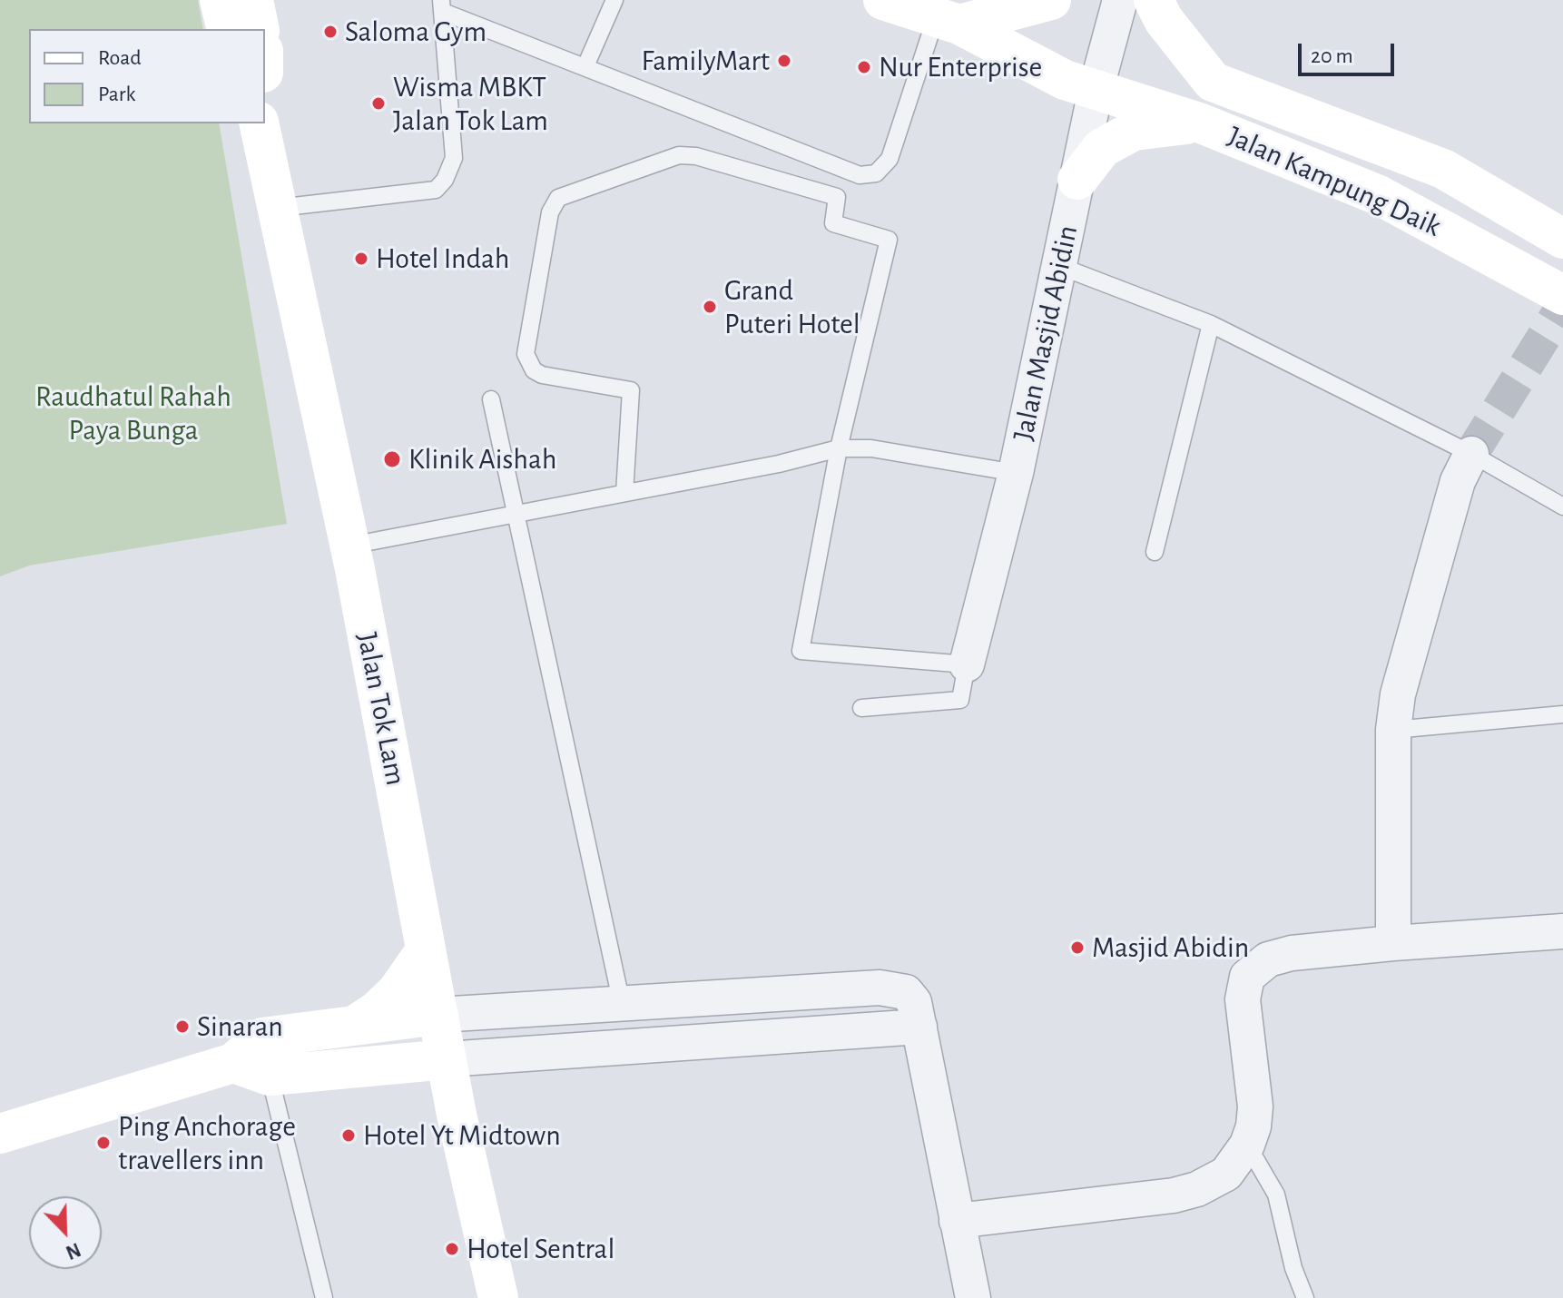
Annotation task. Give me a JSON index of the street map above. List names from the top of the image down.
{
  "streets": {
    "street": ["Jalan Kampung Daik", "Jalan Masjid Abidin", "Jalan Tok Lam"]
  },
  "crossings": [
    ["Jalan Kampung Daik", "Jalan Masjid Abidin"]
  ],
  "parks": ["Raudhatul Rahah Paya Bunga"],
  "places": [
    "Saloma Gym",
    "FamilyMart",
    "Nur Enterprise",
    "Wisma MBKT Jalan Tok Lam",
    "Hotel Indah",
    "Grand Puteri Hotel",
    "Klinik Aishah",
    "Masjid Abidin",
    "Sinaran",
    "Hotel Yt Midtown",
    "Ping Anchorage travellers inn",
    "Hotel Sentral"
  ],
  "legend": ["Road", "Park"],
  "scale_bar": "20 m",
  "north": "bottom right"
}
